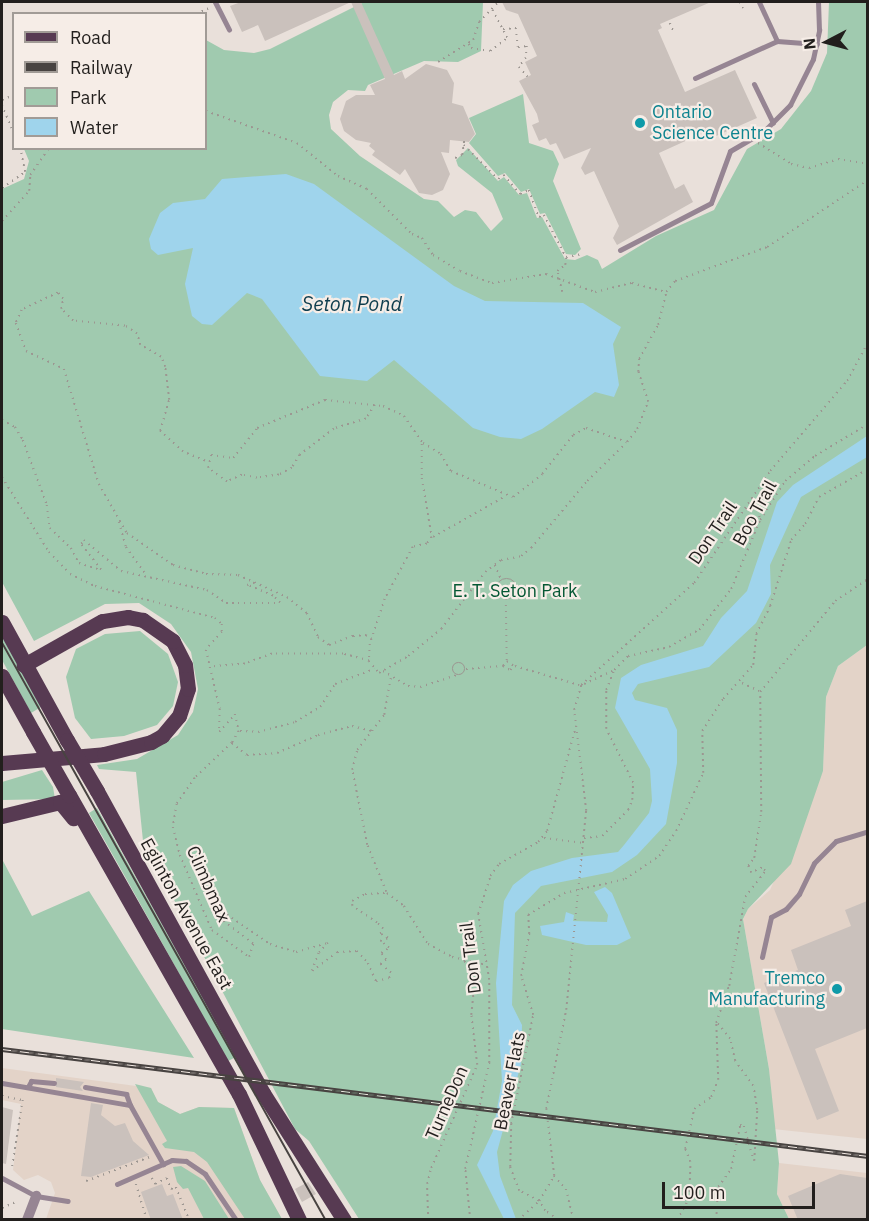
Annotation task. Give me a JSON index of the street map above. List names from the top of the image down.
{
  "streets": {
    "main road": ["Eglinton Avenue East"],
    "path": [
      "Boo Trail",
      "Don Trail",
      "Climbmax",
      "Beaver Flats",
      "TurneDon"
    ]
  },
  "crossings": [
    ["Boo Trail", "Don Trail"]
  ],
  "water": ["Seton Pond"],
  "parks": ["E. T. Seton Park"],
  "places": ["Ontario Science Centre", "Tremco Manufacturing"],
  "legend": [
    "Road",
    "Railway",
    "Park",
    "Water"
  ],
  "scale_bar": "100 m",
  "north": "left"
}
